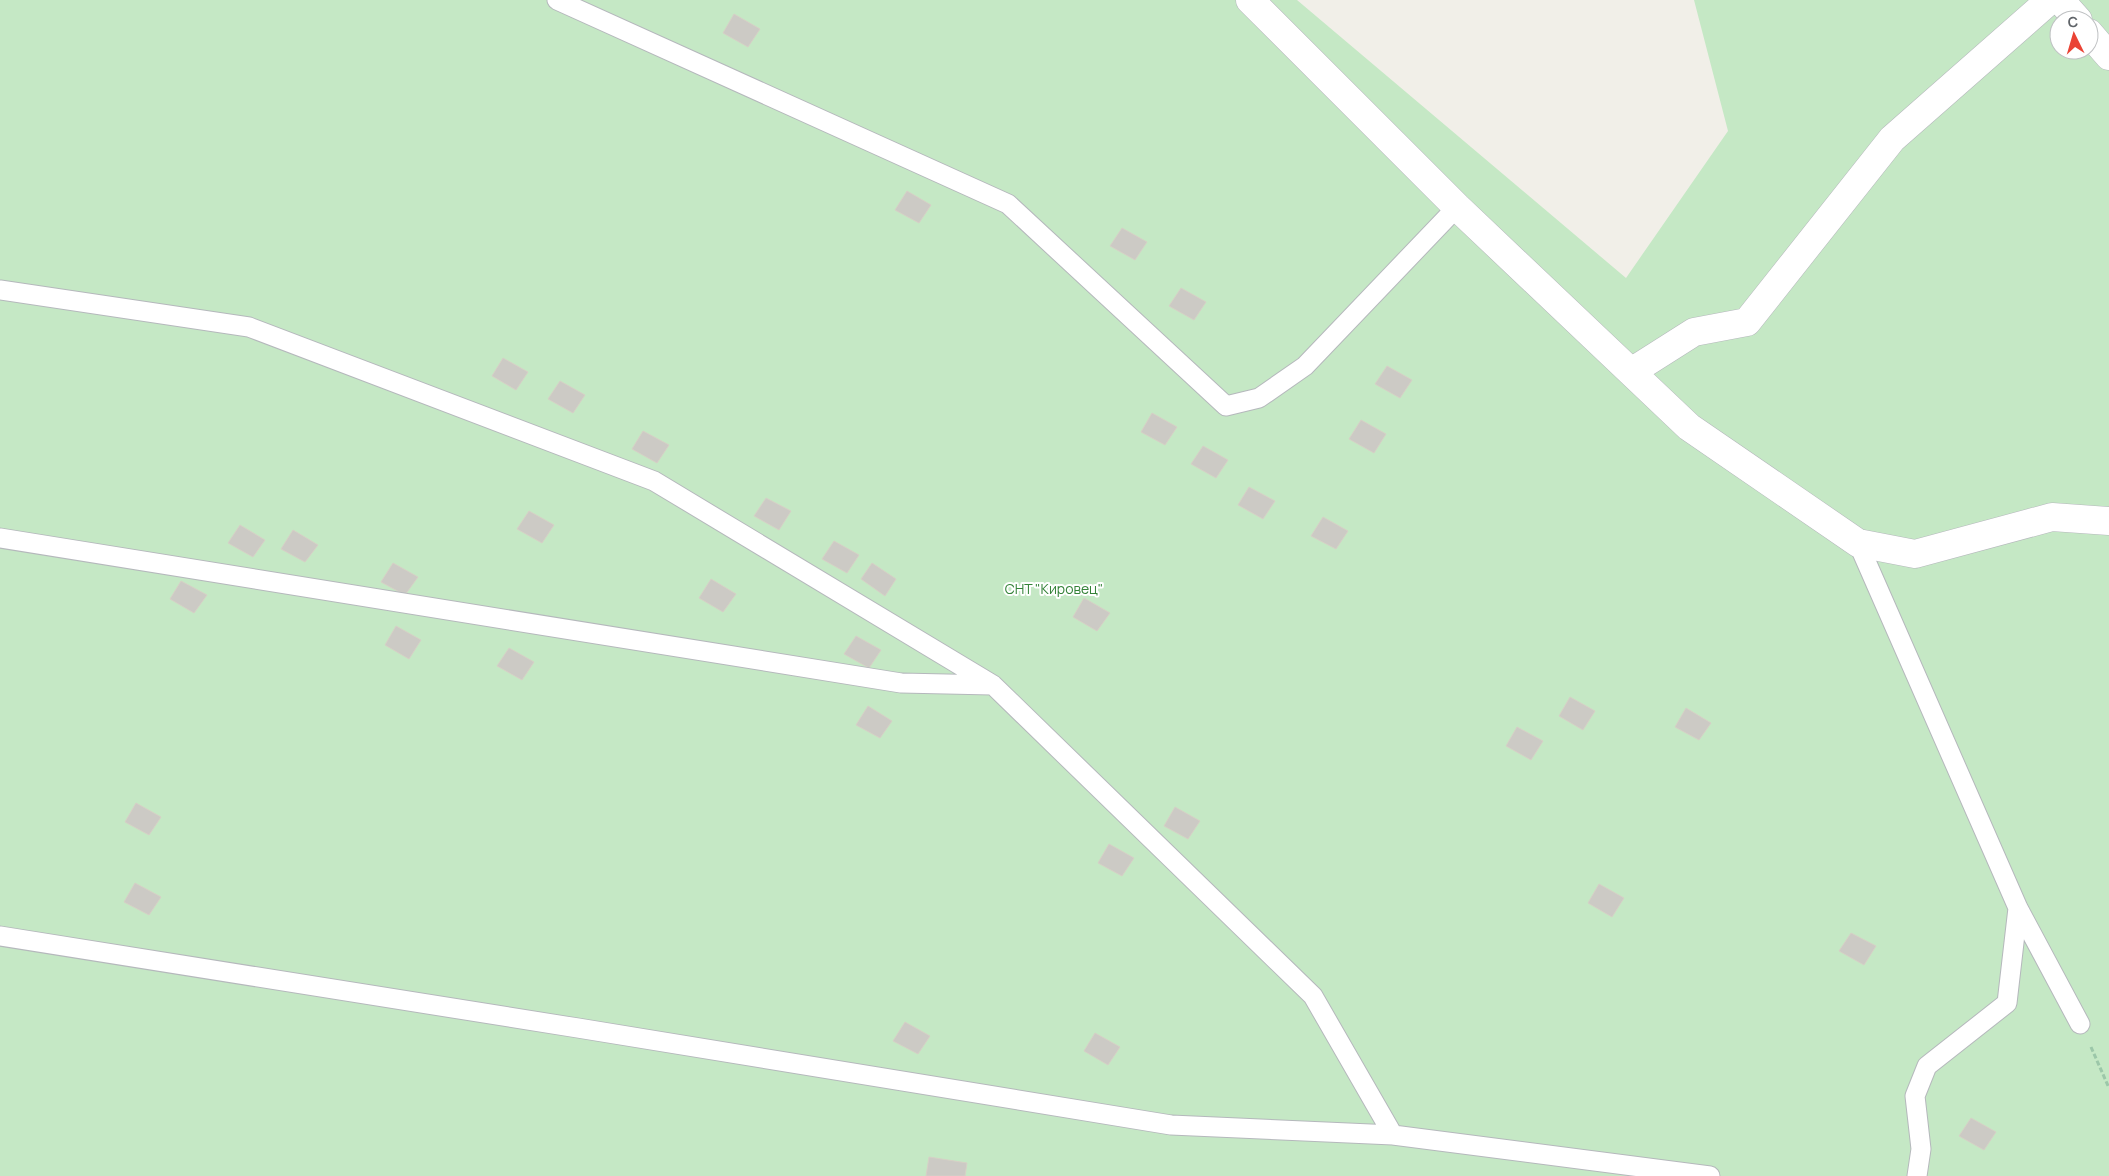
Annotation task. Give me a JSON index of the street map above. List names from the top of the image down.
{
  "parks": ["СНТ \"Кировец\""],
  "north": "top"
}
